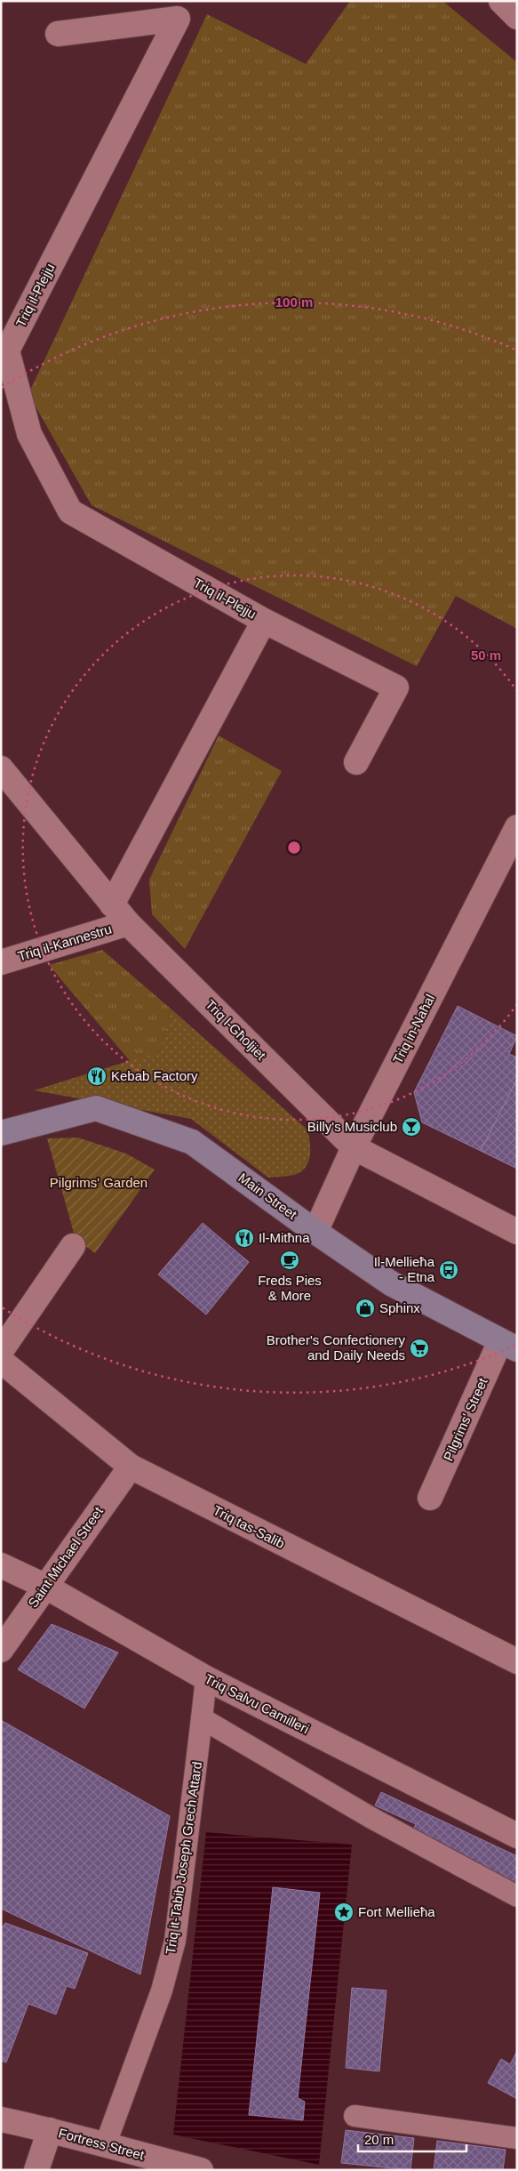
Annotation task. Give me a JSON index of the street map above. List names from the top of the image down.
{
  "streets": {
    "main road": ["Main Street"],
    "street": [
      "Triq il-Plejju",
      "Triq il-Kannestru",
      "Triq in-Naħal",
      "Triq l-Għoljiet",
      "Pilgrims' Street",
      "Triq tas-Salib",
      "Saint Michael Street",
      "Triq Salvu Camilleri",
      "Fortress Street"
    ],
    "lane": ["Triq it-Tabib Joseph Grech Attard"]
  },
  "crossings": [
    ["Triq il-Plejju", "Triq l-Għoljiet"],
    ["Triq il-Kannestru", "Triq l-Għoljiet"],
    ["Triq in-Naħal", "Triq l-Għoljiet"],
    ["Triq in-Naħal", "Main Street"],
    ["Main Street", "Pilgrims' Street"],
    ["Triq tas-Salib", "Saint Michael Street"],
    ["Saint Michael Street", "Triq Salvu Camilleri"],
    ["Triq Salvu Camilleri", "Triq it-Tabib Joseph Grech Attard"],
    ["Triq it-Tabib Joseph Grech Attard", "Fortress Street"]
  ],
  "parks": ["Pilgrims' Garden"],
  "places": {
    "restaurant": ["Kebab Factory", "Il-Mitħna"],
    "bar": ["Billy's Musiclub"],
    "cafe": ["Freds Pies & More"],
    "bus stop": ["Il-Mellieħa - Etna"],
    "shop": ["Sphinx"],
    "supermarket": ["Brother's Confectionery and Daily Needs"],
    "place": ["Fort Mellieħa"]
  },
  "scale_bar": "20 m",
  "rings": ["100 m", "50 m"]
}
